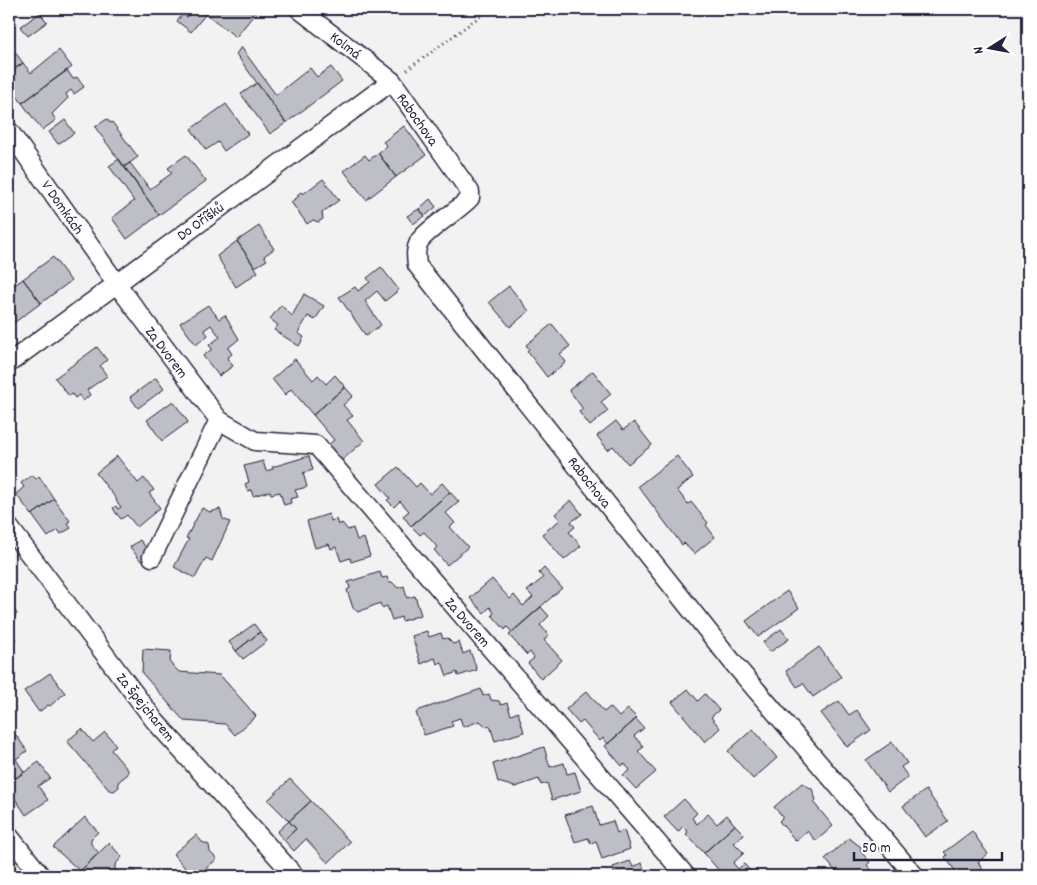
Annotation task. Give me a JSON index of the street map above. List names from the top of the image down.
{
  "streets": {
    "street": [
      "Kolmá",
      "Rabochova",
      "V Domkách",
      "Do Oříšků",
      "Za Dvorem",
      "Za Špejcharem"
    ]
  },
  "crossings": [
    ["Kolmá", "Rabochova"],
    ["Kolmá", "Do Oříšků"],
    ["Rabochova", "Do Oříšků"],
    ["V Domkách", "Do Oříšků"],
    ["V Domkách", "Za Dvorem"],
    ["Do Oříšků", "Za Dvorem"]
  ],
  "scale_bar": "50 m",
  "north": "left"
}
